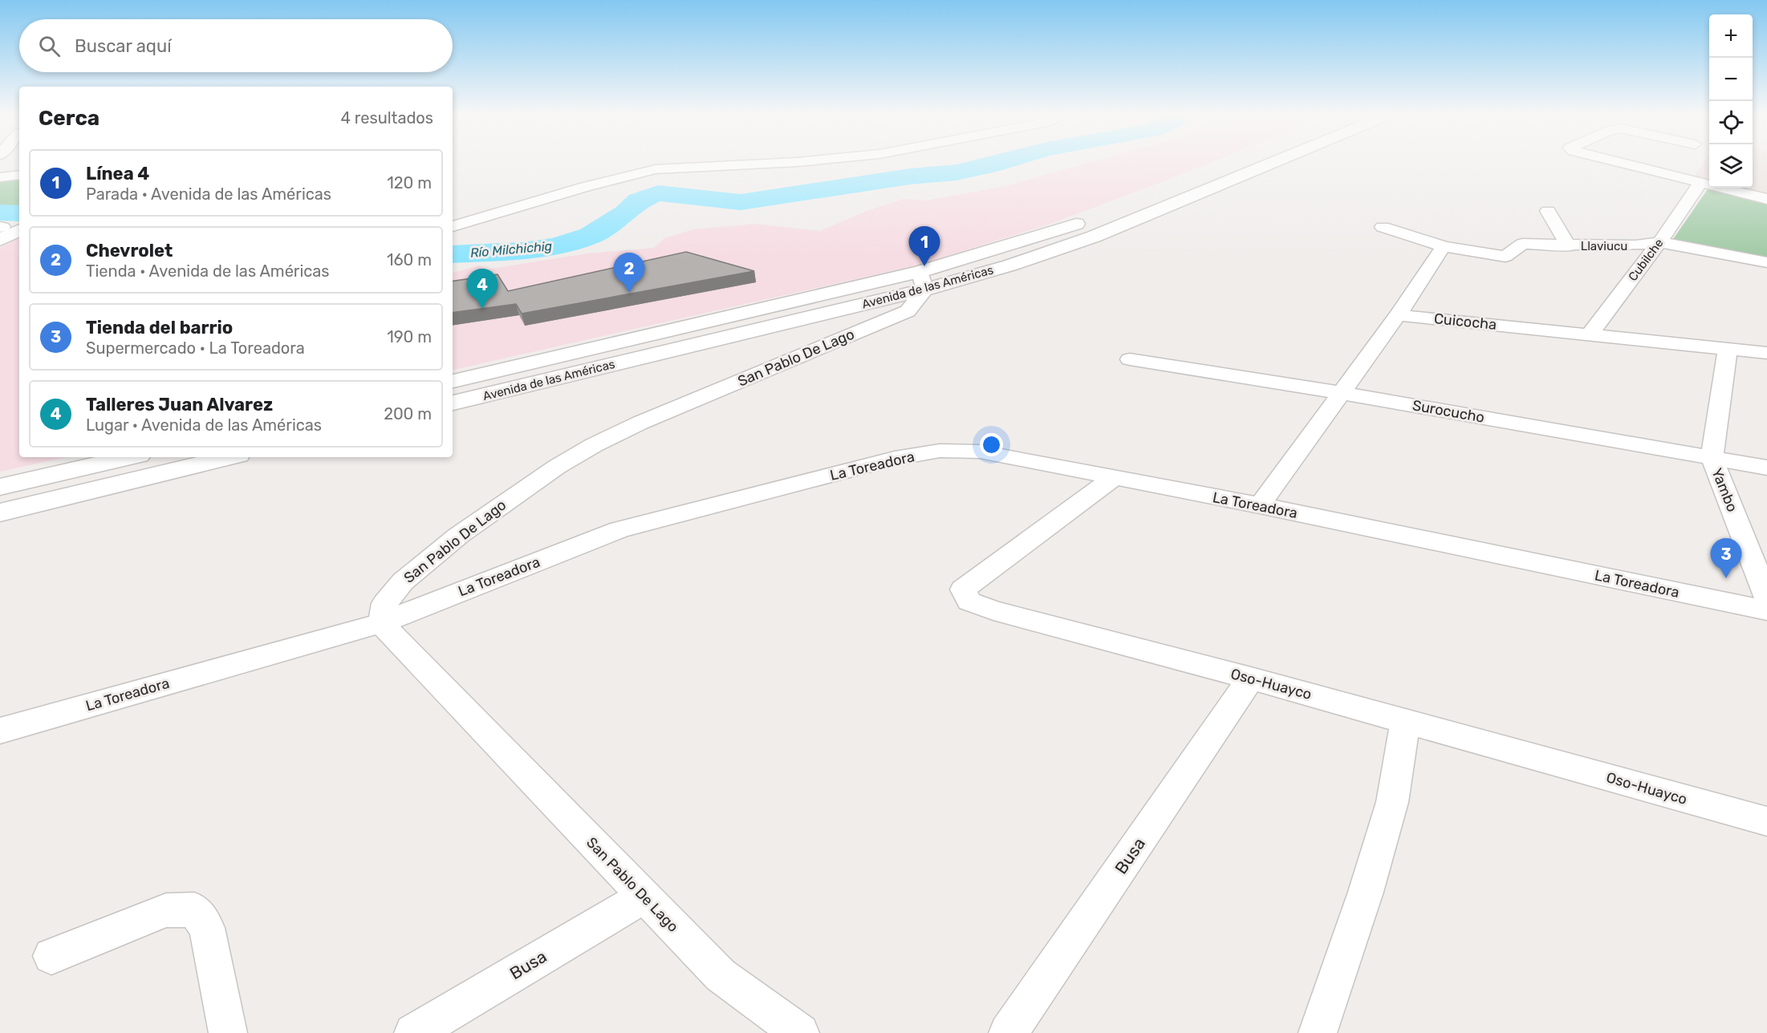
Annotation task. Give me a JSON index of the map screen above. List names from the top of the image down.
{
  "streets": {
    "main road": ["Avenida de las Américas"],
    "street": [
      "Llaviucu",
      "Cubilche",
      "Cuicocha",
      "San Pablo De Lago",
      "Surocucho",
      "La Toreadora",
      "Yambo",
      "Oso-Huayco",
      "Busa"
    ]
  },
  "crossings": [
    ["Llaviucu", "Cubilche"],
    ["Cubilche", "Cuicocha"],
    ["Avenida de las Américas", "San Pablo De Lago"],
    ["Cuicocha", "Yambo"],
    ["San Pablo De Lago", "La Toreadora"],
    ["San Pablo De Lago", "Busa"],
    ["Surocucho", "Yambo"],
    ["La Toreadora", "Oso-Huayco"],
    ["Oso-Huayco", "Busa"]
  ],
  "water": ["Río Milchichig"],
  "page": {
    "map_buttons": ["+", "−"],
    "search": "Buscar aquí",
    "heading": ["Cerca", "4 resultados"],
    "list": [
      {
        "mark": "1",
        "name": "Línea 4",
        "note": "Parada · Avenida de las Américas",
        "value": "120 m"
      },
      {
        "mark": "2",
        "name": "Chevrolet",
        "note": "Tienda · Avenida de las Américas",
        "value": "160 m"
      },
      {
        "mark": "3",
        "name": "Tienda del barrio",
        "note": "Supermercado · La Toreadora",
        "value": "190 m"
      },
      {
        "mark": "4",
        "name": "Talleres Juan Alvarez",
        "note": "Lugar · Avenida de las Américas",
        "value": "200 m"
      }
    ],
    "pins": [
      "1",
      "2",
      "4",
      "3"
    ]
  }
}
